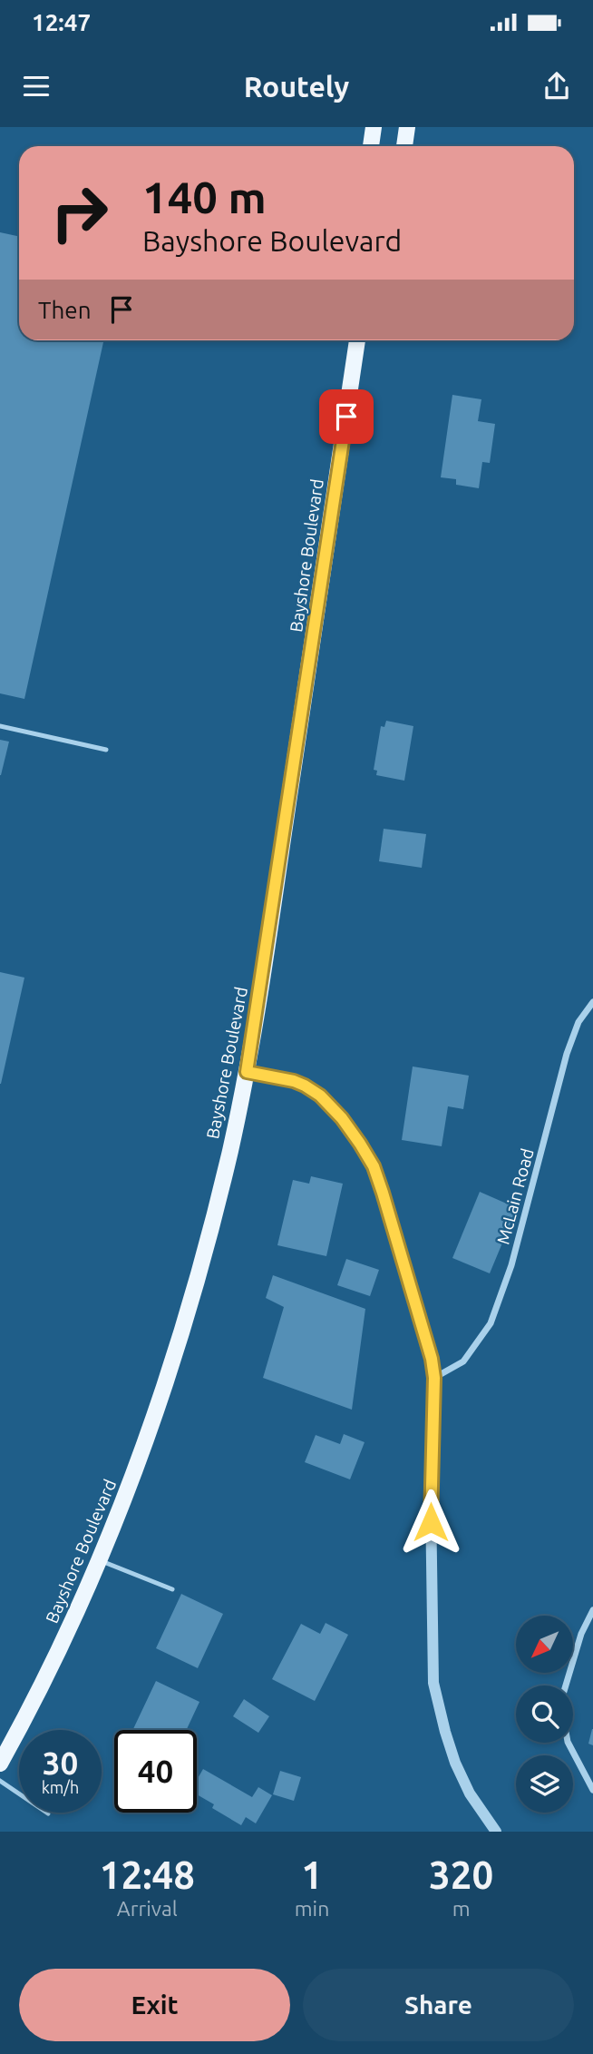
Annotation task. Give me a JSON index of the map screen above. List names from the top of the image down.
{
  "streets": {
    "main road": ["Bayshore Boulevard"],
    "street": ["McLain Road"]
  },
  "north": "bottom left",
  "page": {
    "status": "12:47",
    "header": "Routely",
    "turn": ["140 m", "Bayshore Boulevard"],
    "then": "Then",
    "speed": "30 km/h",
    "limit": "40",
    "eta": [
      "12:48",
      "Arrival",
      "1",
      "min",
      "320",
      "m"
    ],
    "buttons": ["Exit", "Share"]
  }
}
